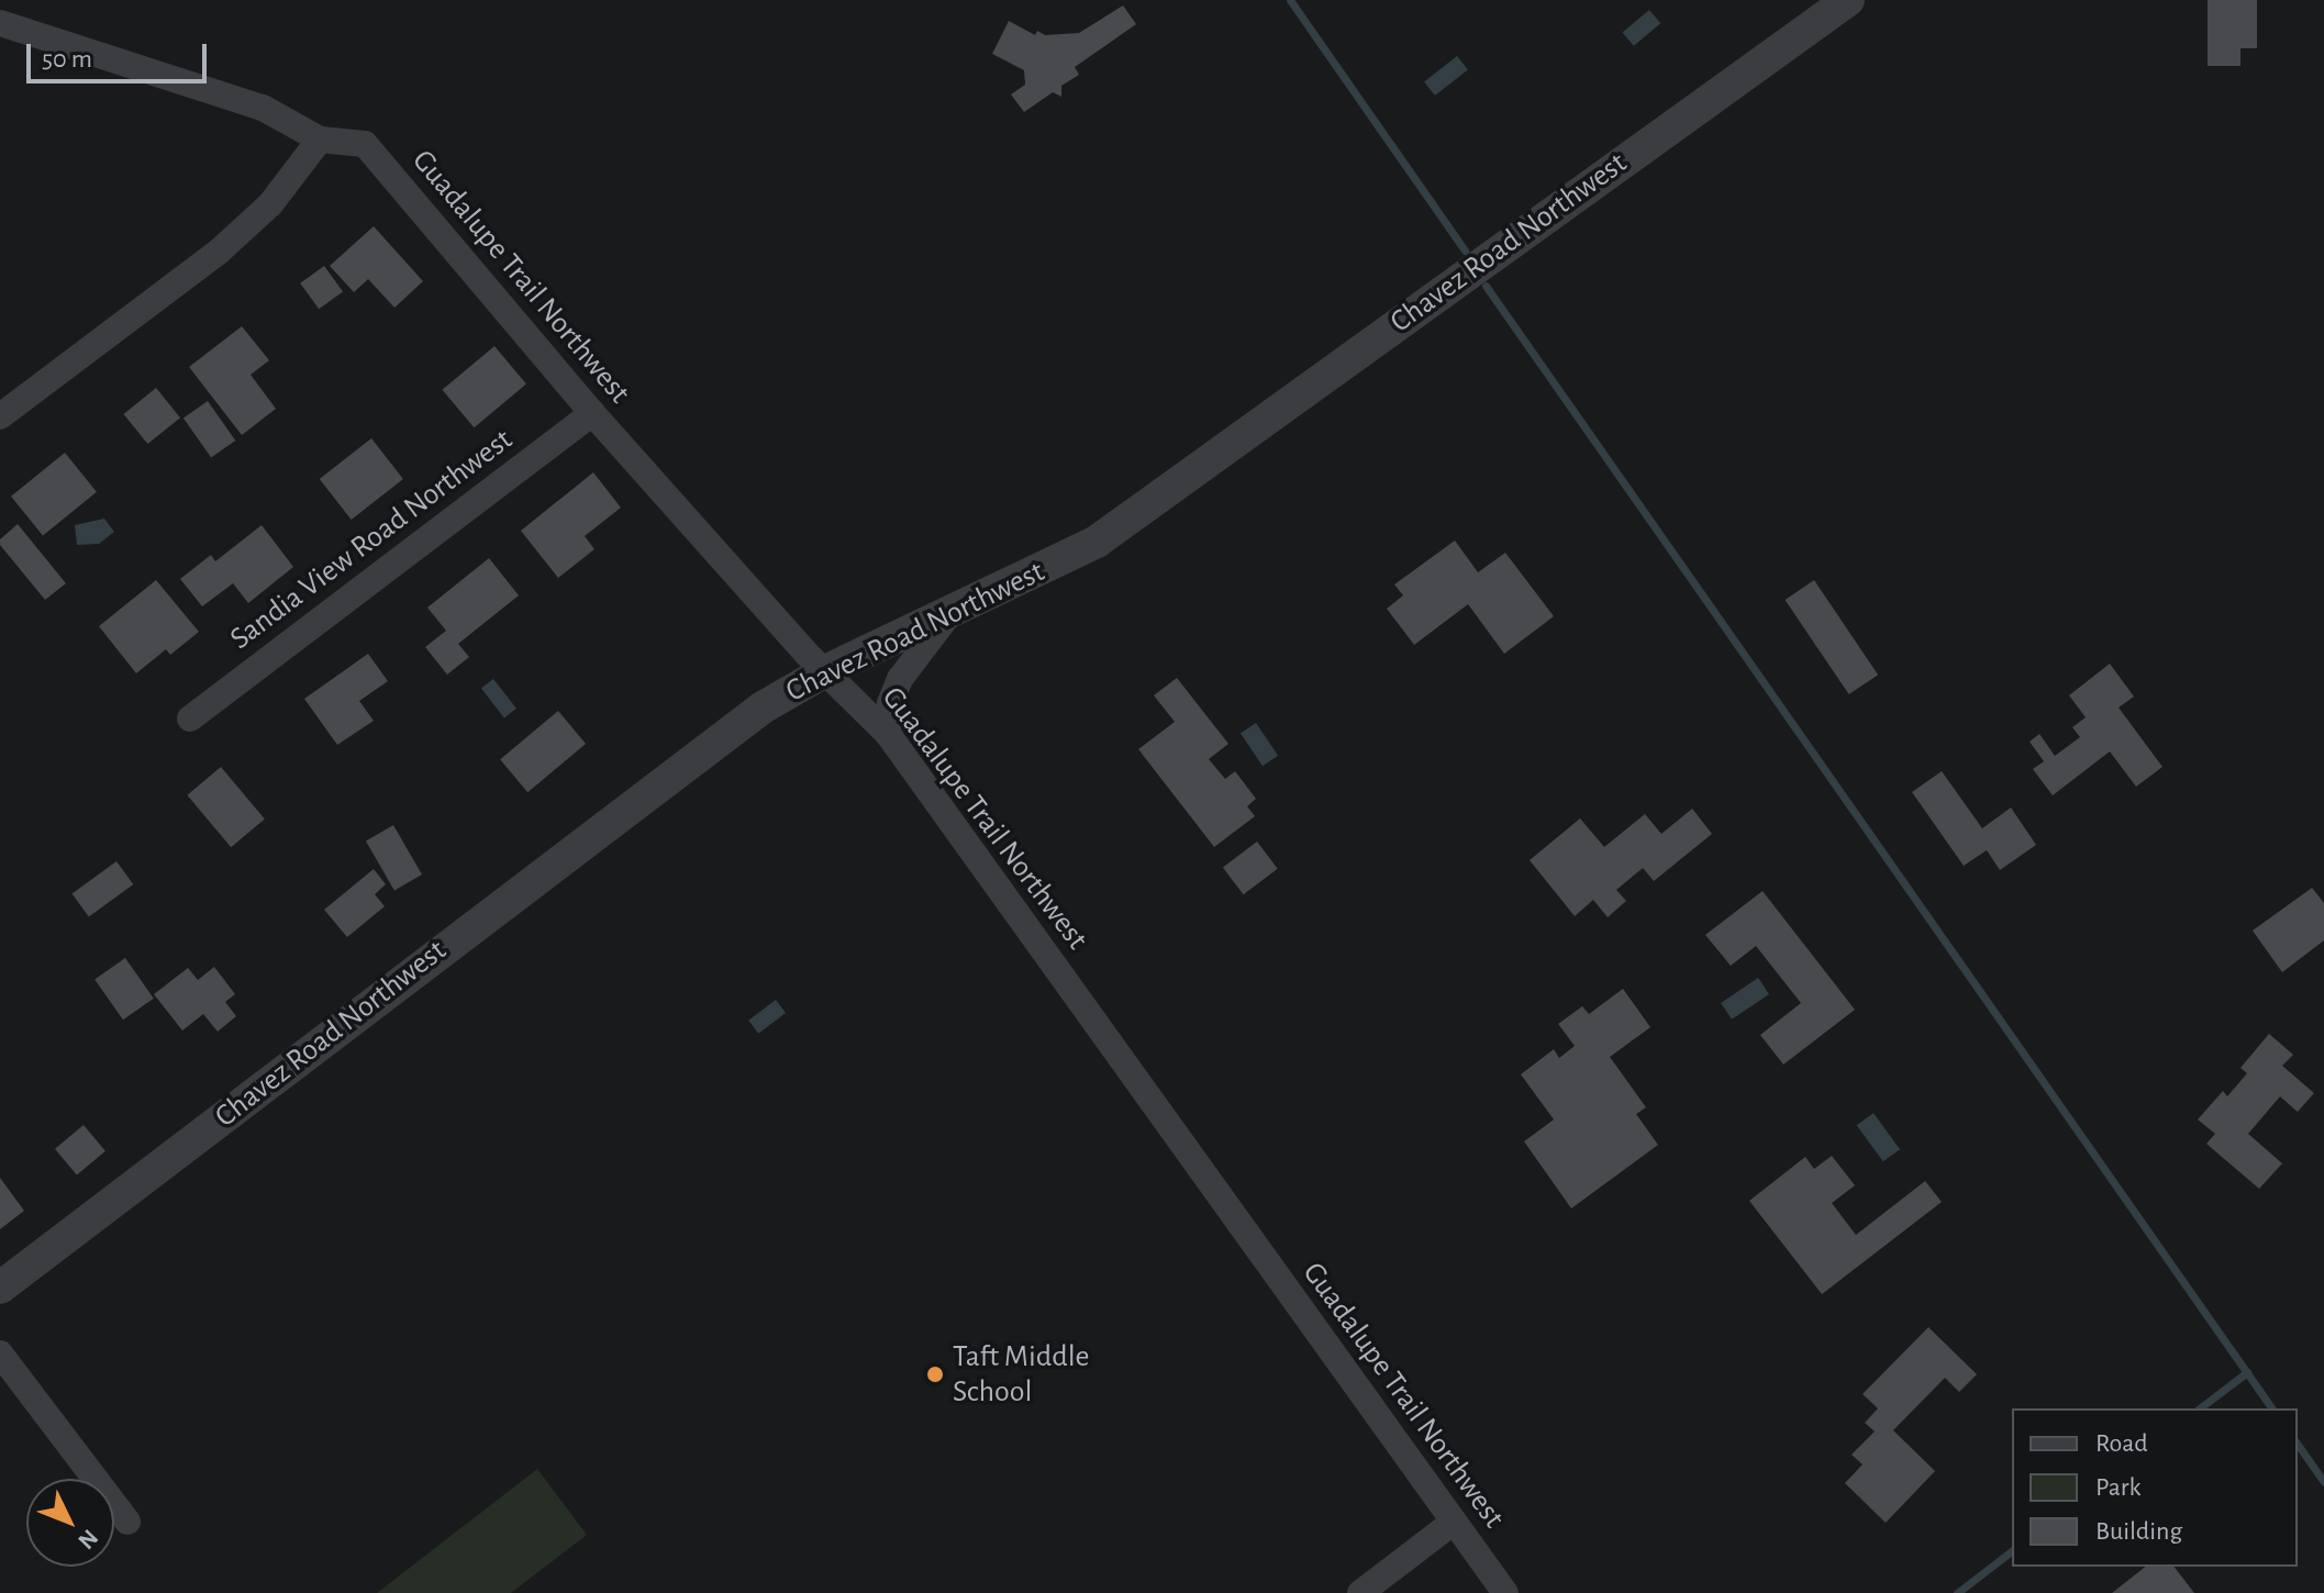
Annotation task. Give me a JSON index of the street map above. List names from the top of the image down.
{
  "streets": {
    "street": ["Chavez Road Northwest", "Guadalupe Trail Northwest", "Sandia View Road Northwest"]
  },
  "crossings": [
    ["Chavez Road Northwest", "Guadalupe Trail Northwest"],
    ["Guadalupe Trail Northwest", "Sandia View Road Northwest"]
  ],
  "places": ["Taft Middle School"],
  "legend": ["Road", "Park", "Building"],
  "scale_bar": "50 m",
  "north": "bottom right"
}
